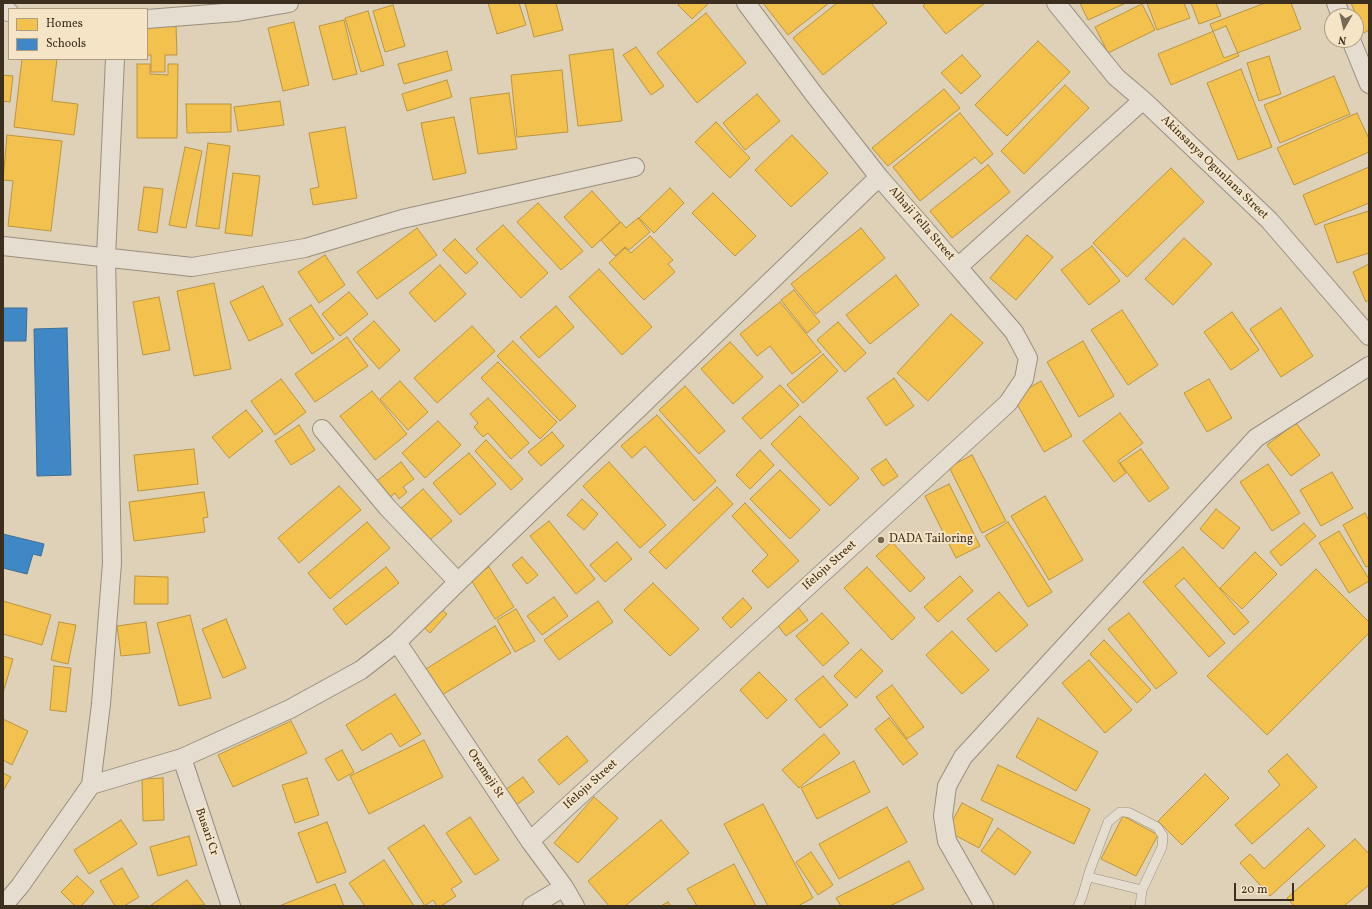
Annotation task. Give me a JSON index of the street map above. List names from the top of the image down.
{
  "streets": {
    "street": [
      "Akinsanya Ogunlana Street",
      "Alhaji Tella Street",
      "Ifeloju Street",
      "Oremeji St",
      "Busari Cr"
    ]
  },
  "crossings": [
    ["Akinsanya Ogunlana Street", "Alhaji Tella Street"],
    ["Alhaji Tella Street", "Ifeloju Street"],
    ["Ifeloju Street", "Oremeji St"]
  ],
  "places": ["DADA Tailoring"],
  "legend": ["Homes", "Schools"],
  "scale_bar": "20 m",
  "north": "bottom"
}
